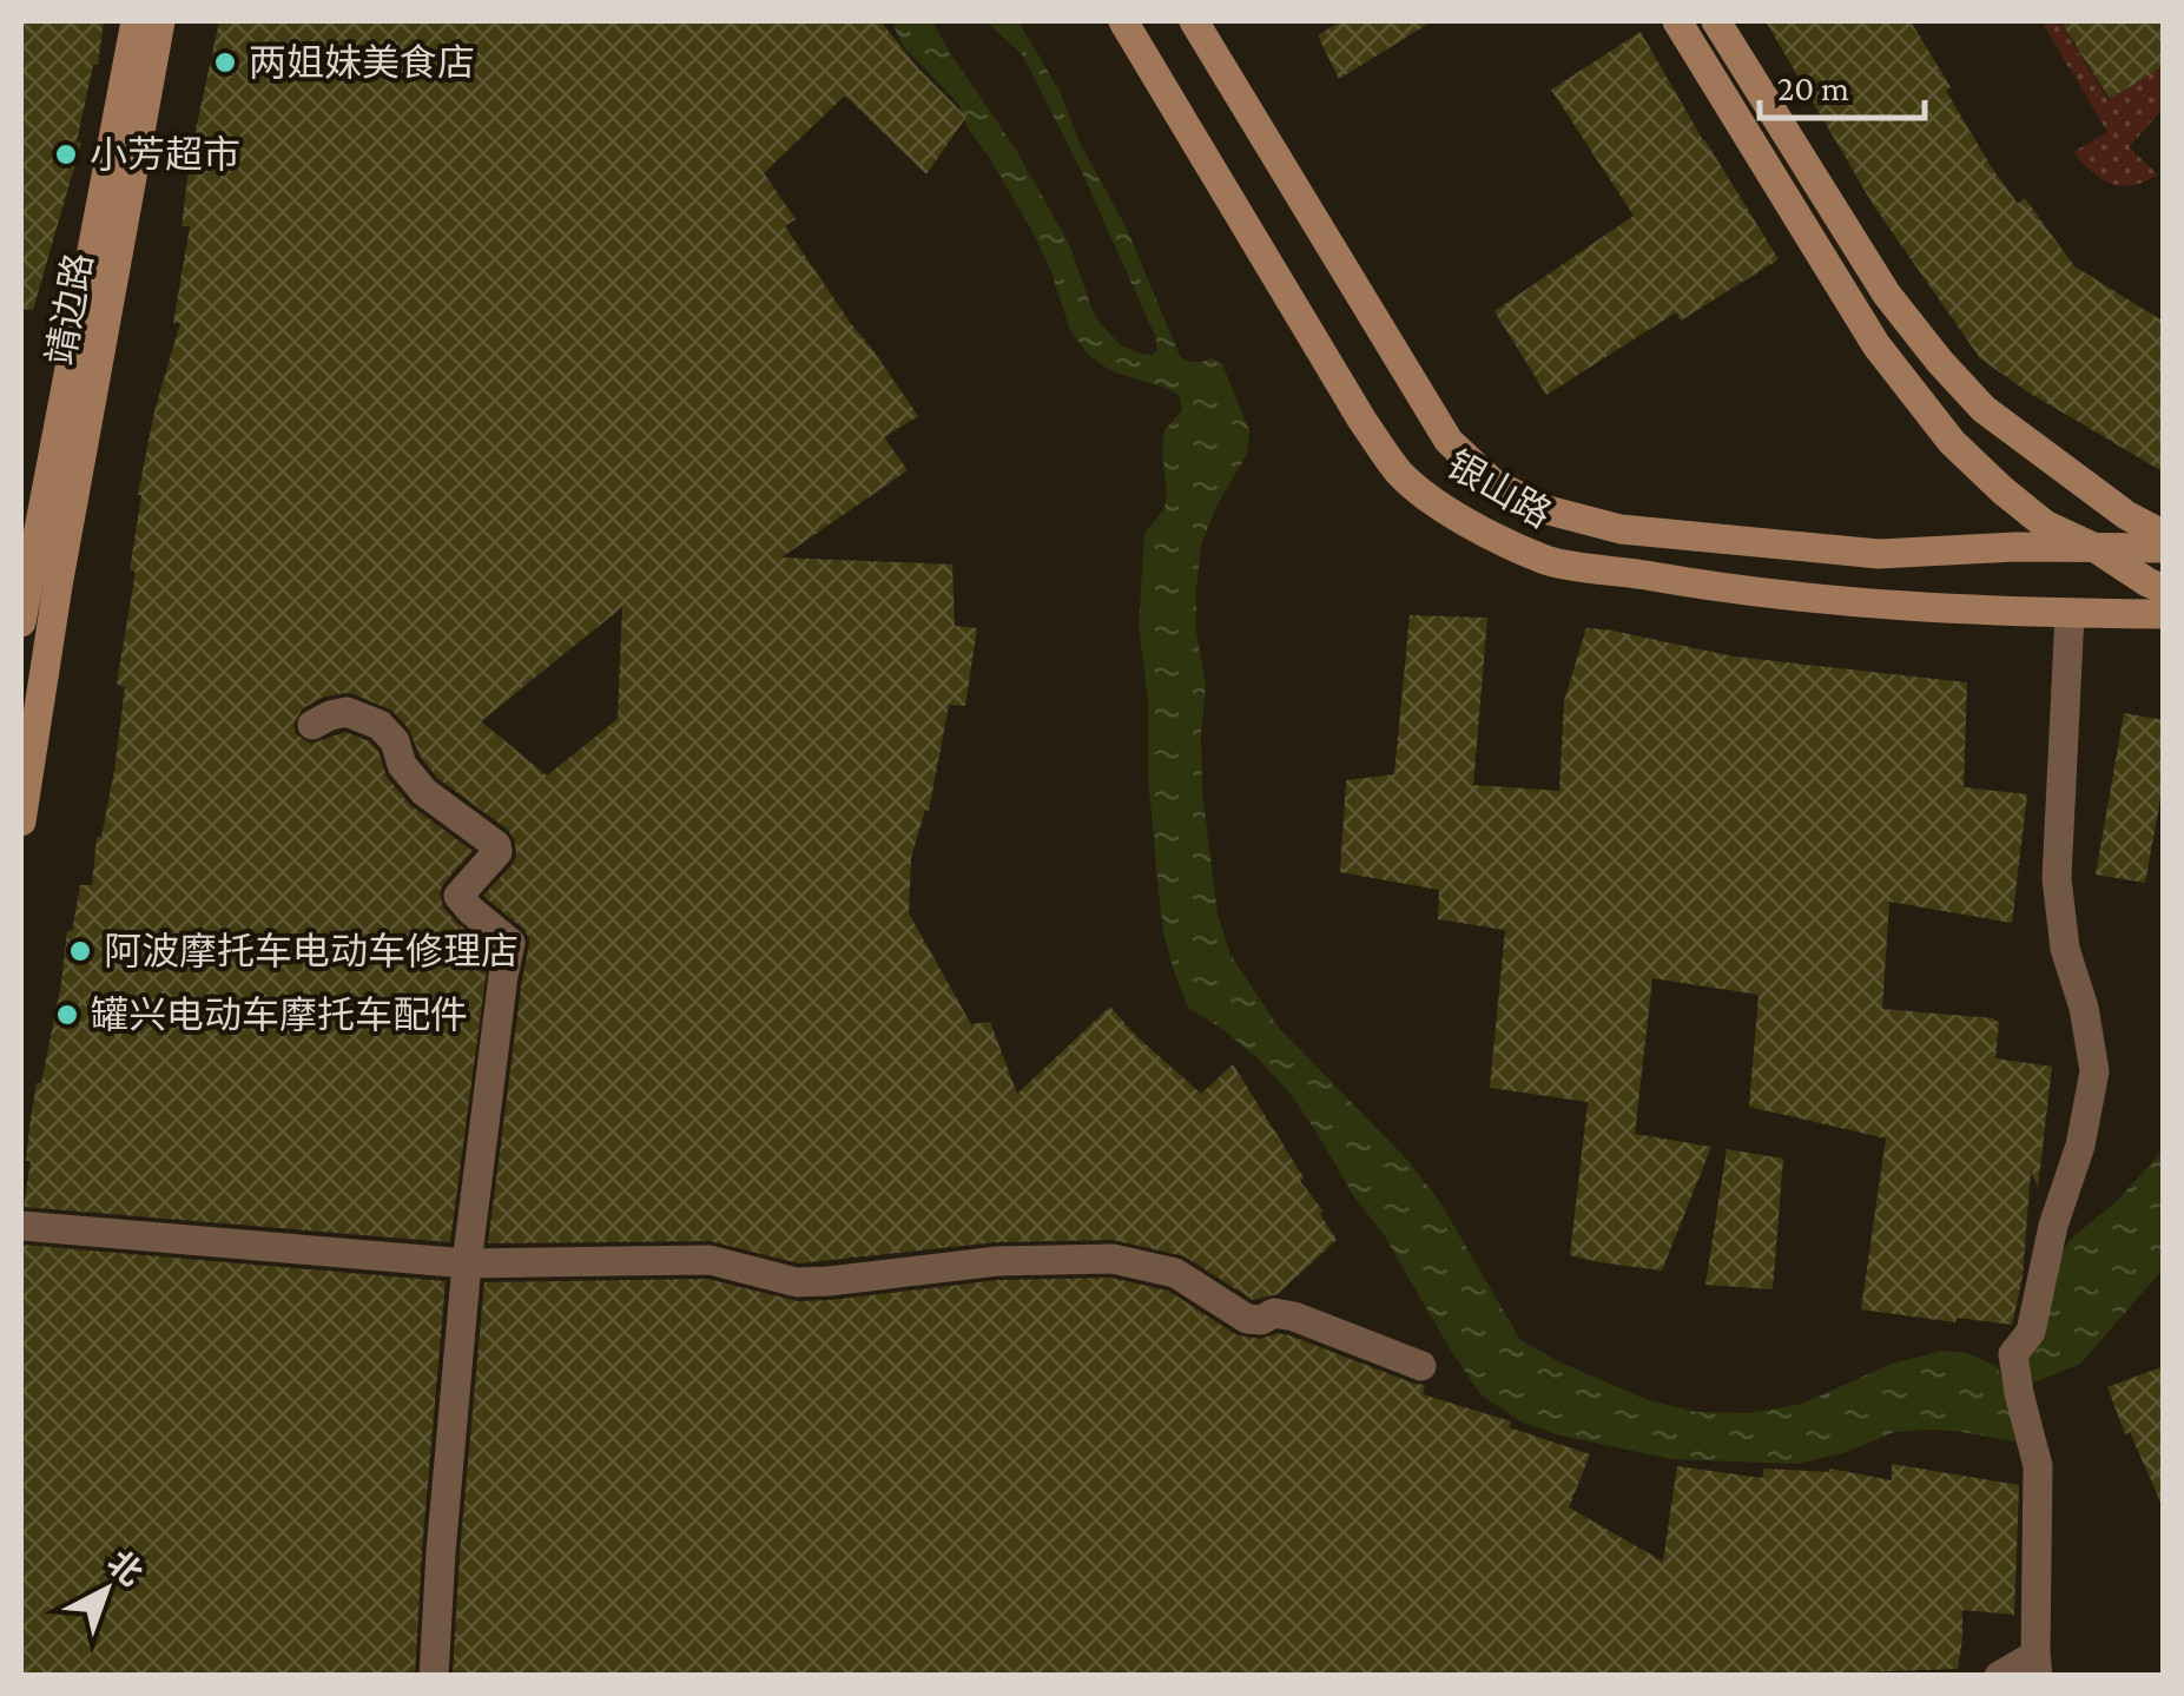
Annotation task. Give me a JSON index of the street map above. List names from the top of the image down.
{
  "streets": {
    "main road": ["靖边路", "银山路"]
  },
  "places": [
    "两姐妹美食店",
    "小芳超市",
    "阿波摩托车电动车修理店",
    "罐兴电动车摩托车配件"
  ],
  "scale_bar": "20 m",
  "north": "top right"
}
